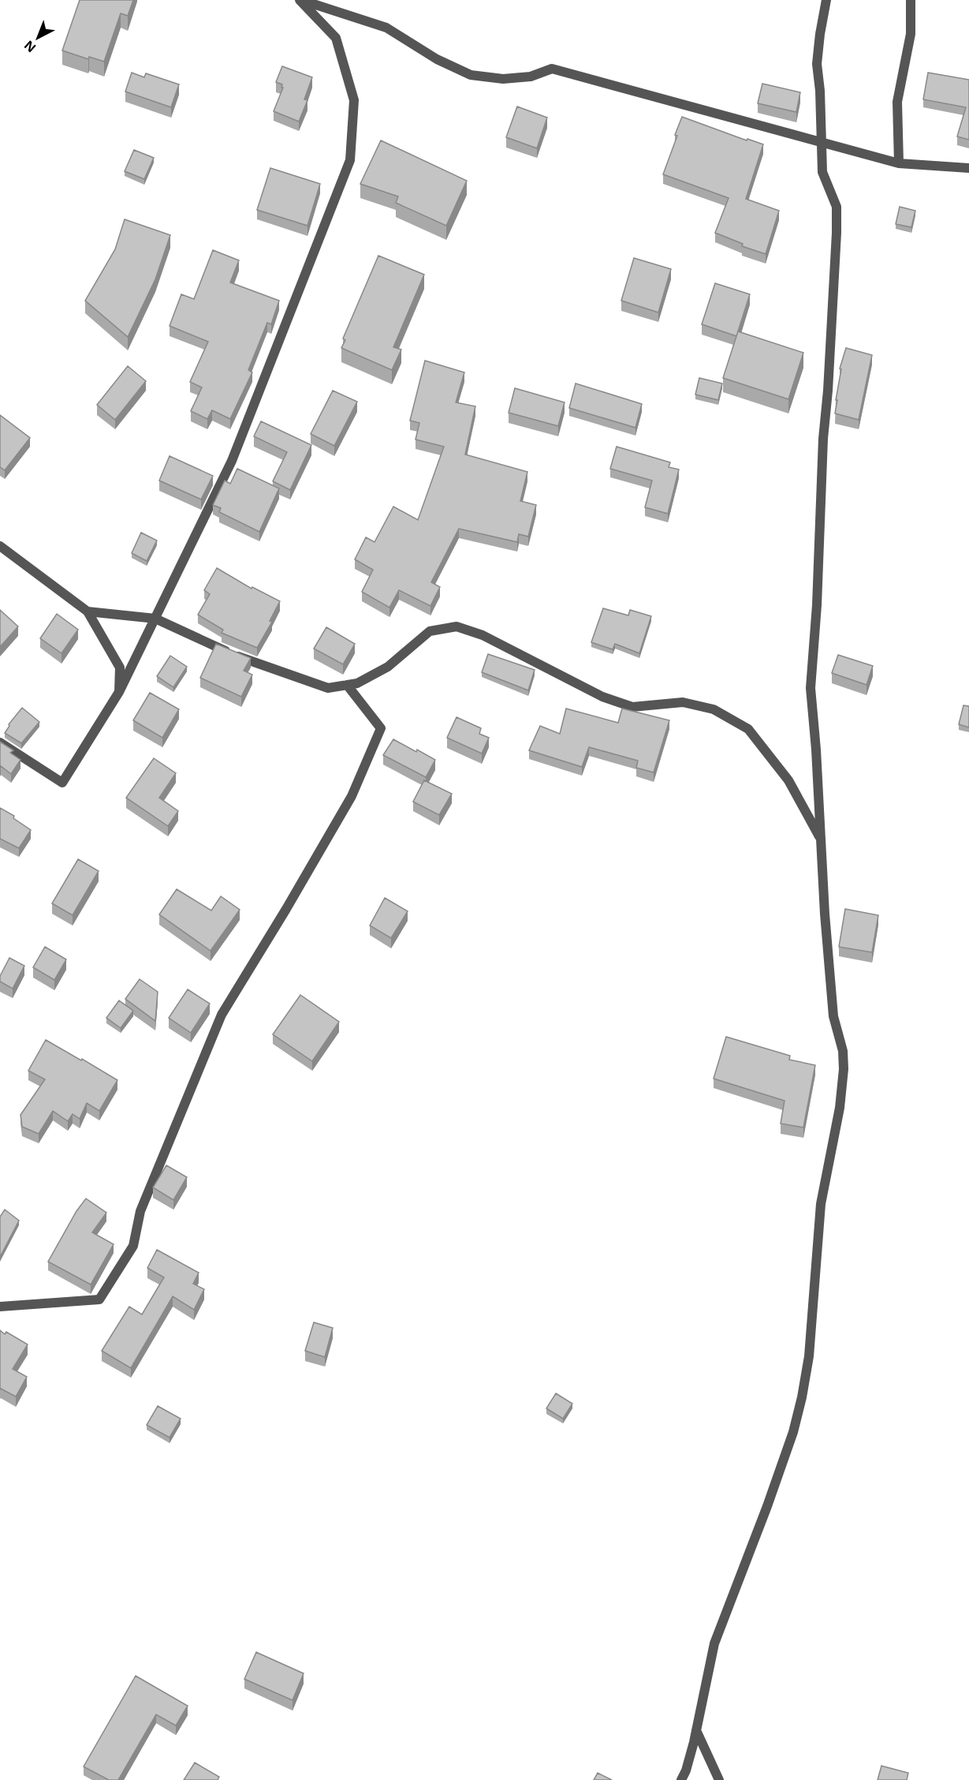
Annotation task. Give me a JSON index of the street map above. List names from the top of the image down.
{
  "north": "bottom left"
}
